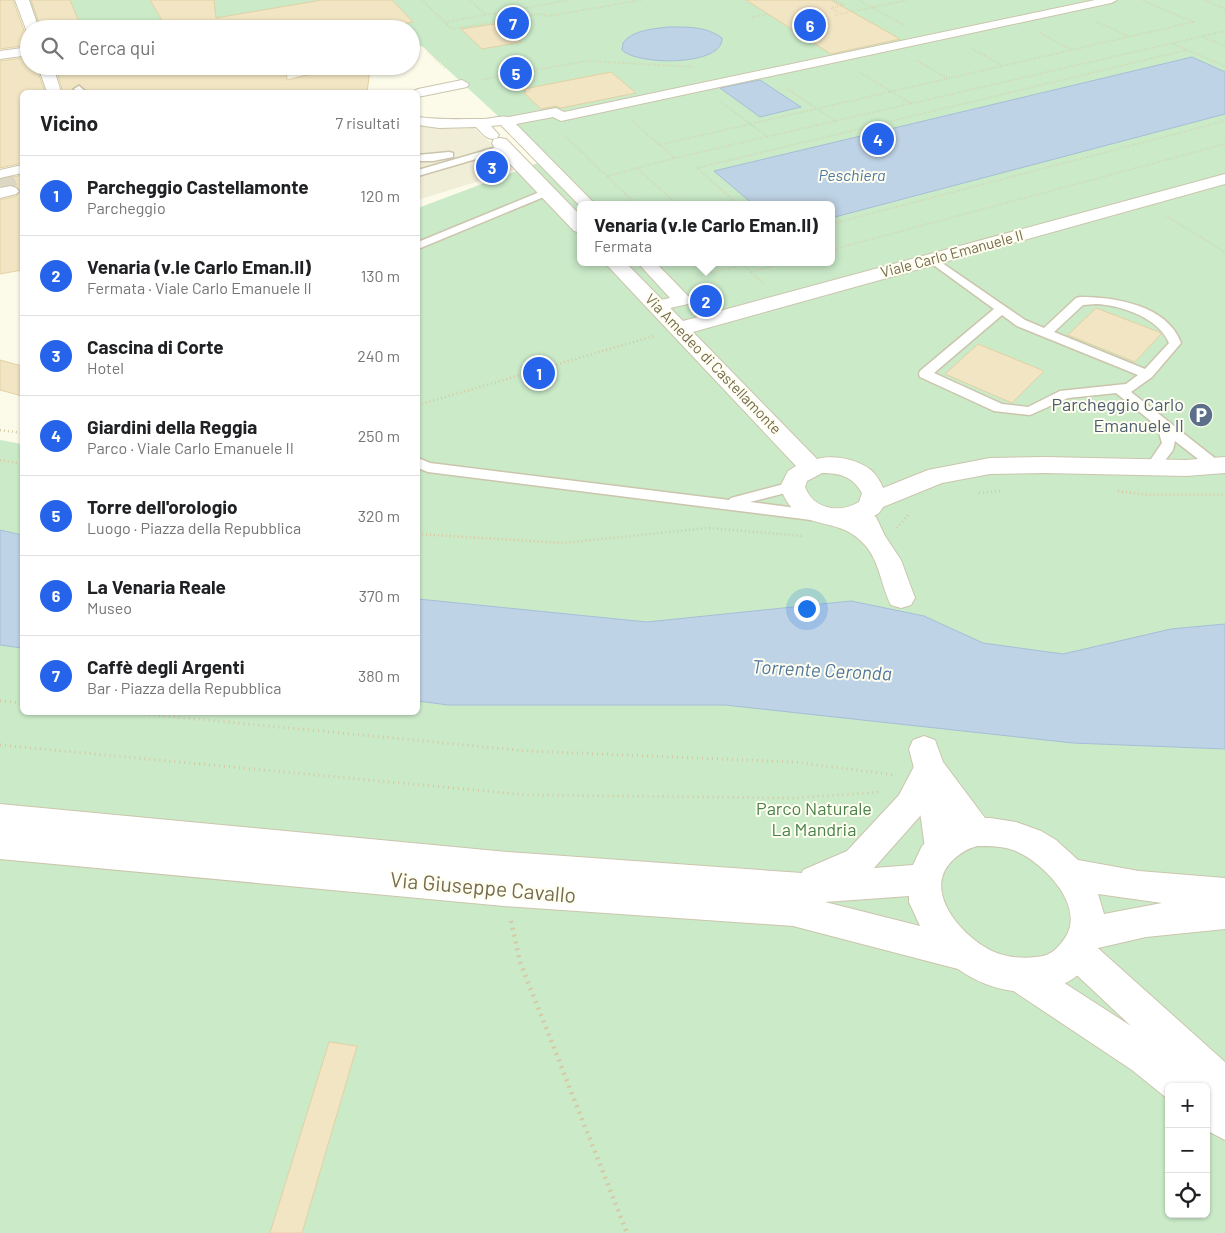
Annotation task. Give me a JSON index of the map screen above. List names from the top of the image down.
{
  "streets": {
    "street": ["Viale Carlo Emanuele II", "Via Amedeo di Castellamonte", "Via Giuseppe Cavallo"]
  },
  "crossings": [
    ["Viale Carlo Emanuele II", "Via Amedeo di Castellamonte"]
  ],
  "water": ["Peschiera", "Torrente Ceronda"],
  "parks": ["Parco Naturale La Mandria"],
  "places": {
    "parking": ["Parcheggio Carlo Emanuele II"]
  },
  "page": {
    "pins": [
      "7",
      "6",
      "5",
      "4",
      "3",
      "2",
      "1"
    ],
    "search": "Cerca qui",
    "heading": ["Vicino", "7 risultati"],
    "list": [
      {
        "mark": "1",
        "name": "Parcheggio Castellamonte",
        "note": "Parcheggio",
        "value": "120 m"
      },
      {
        "mark": "2",
        "name": "Venaria (v.le Carlo Eman.II)",
        "note": "Fermata · Viale Carlo Emanuele II",
        "value": "130 m"
      },
      {
        "mark": "3",
        "name": "Cascina di Corte",
        "note": "Hotel",
        "value": "240 m"
      },
      {
        "mark": "4",
        "name": "Giardini della Reggia",
        "note": "Parco · Viale Carlo Emanuele II",
        "value": "250 m"
      },
      {
        "mark": "5",
        "name": "Torre dell'orologio",
        "note": "Luogo · Piazza della Repubblica",
        "value": "320 m"
      },
      {
        "mark": "6",
        "name": "La Venaria Reale",
        "note": "Museo",
        "value": "370 m"
      },
      {
        "mark": "7",
        "name": "Caffè degli Argenti",
        "note": "Bar · Piazza della Repubblica",
        "value": "380 m"
      }
    ],
    "popup": ["Venaria (v.le Carlo Eman.II)", "Fermata"],
    "map_buttons": ["+", "−"]
  }
}
